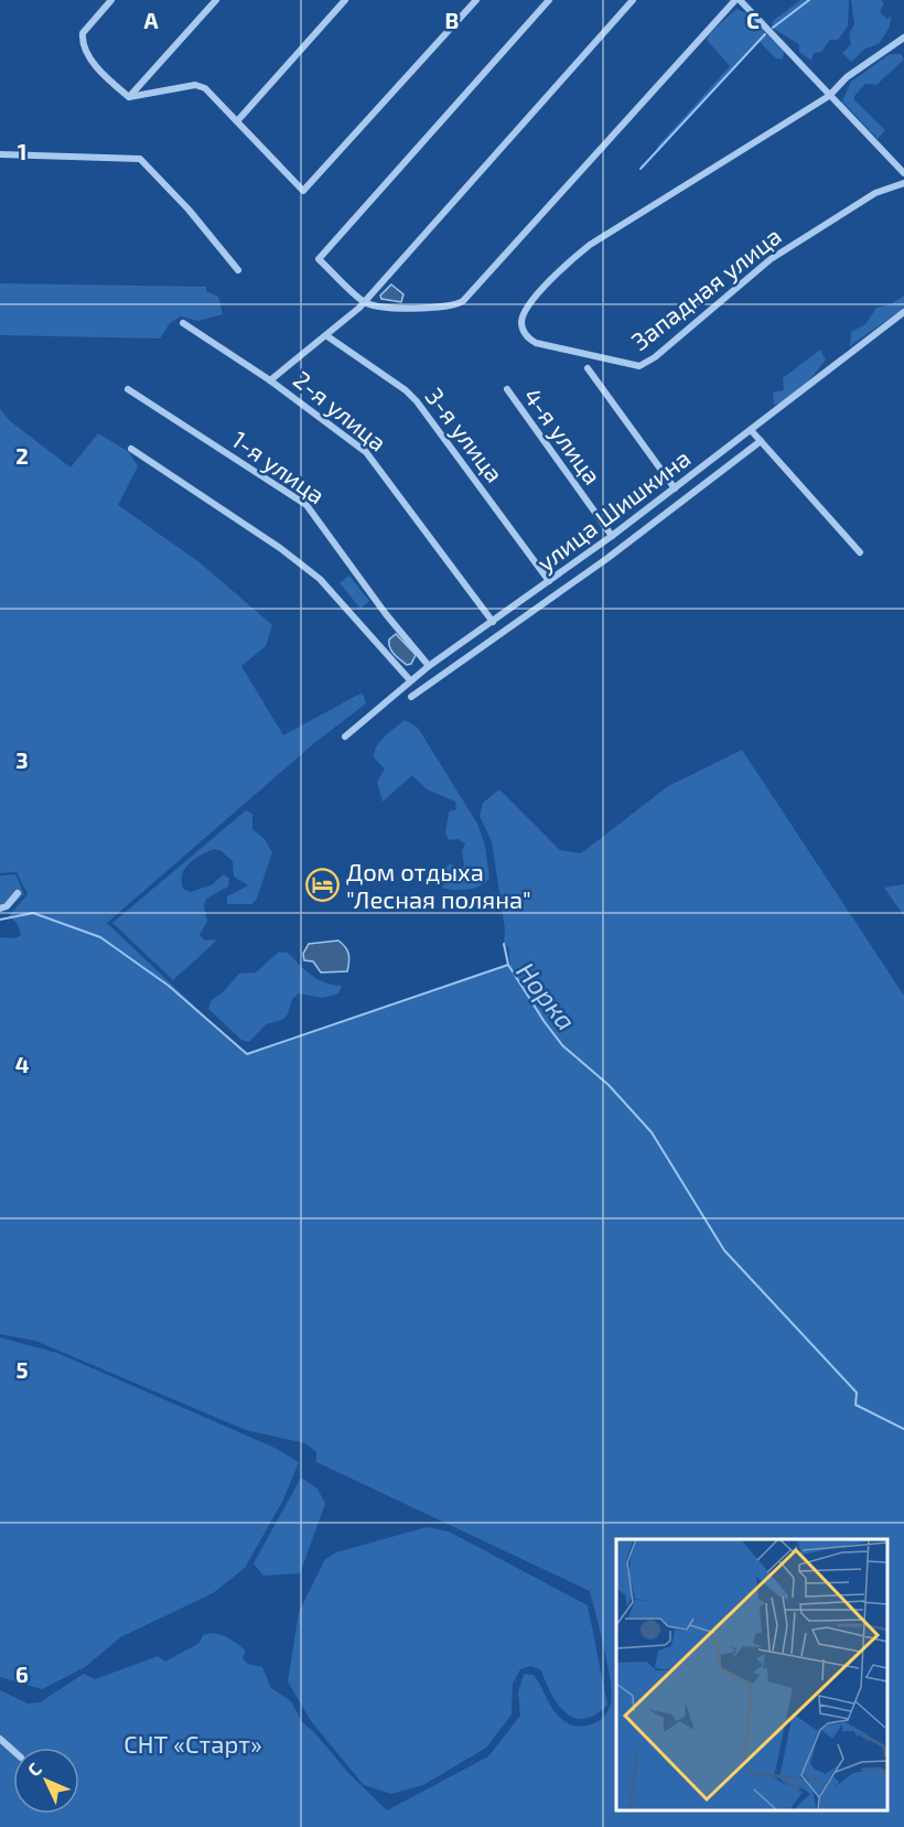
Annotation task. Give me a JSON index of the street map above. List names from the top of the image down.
{
  "streets": {
    "street": [
      "Западная улица",
      "2-я улица",
      "3-я улица",
      "4-я улица",
      "1-я улица",
      "улица Шишкина"
    ]
  },
  "crossings": [
    ["2-я улица", "улица Шишкина"],
    ["3-я улица", "улица Шишкина"],
    ["4-я улица", "улица Шишкина"],
    ["1-я улица", "улица Шишкина"]
  ],
  "water": ["Норка"],
  "parks": ["СНТ «Старт»"],
  "places": {
    "hotel": ["Дом отдыха \"Лесная поляна\""]
  },
  "north": "top left",
  "grid": {
    "columns": ["A", "B", "C"],
    "rows": [
      "1",
      "2",
      "3",
      "4",
      "5",
      "6"
    ]
  }
}
